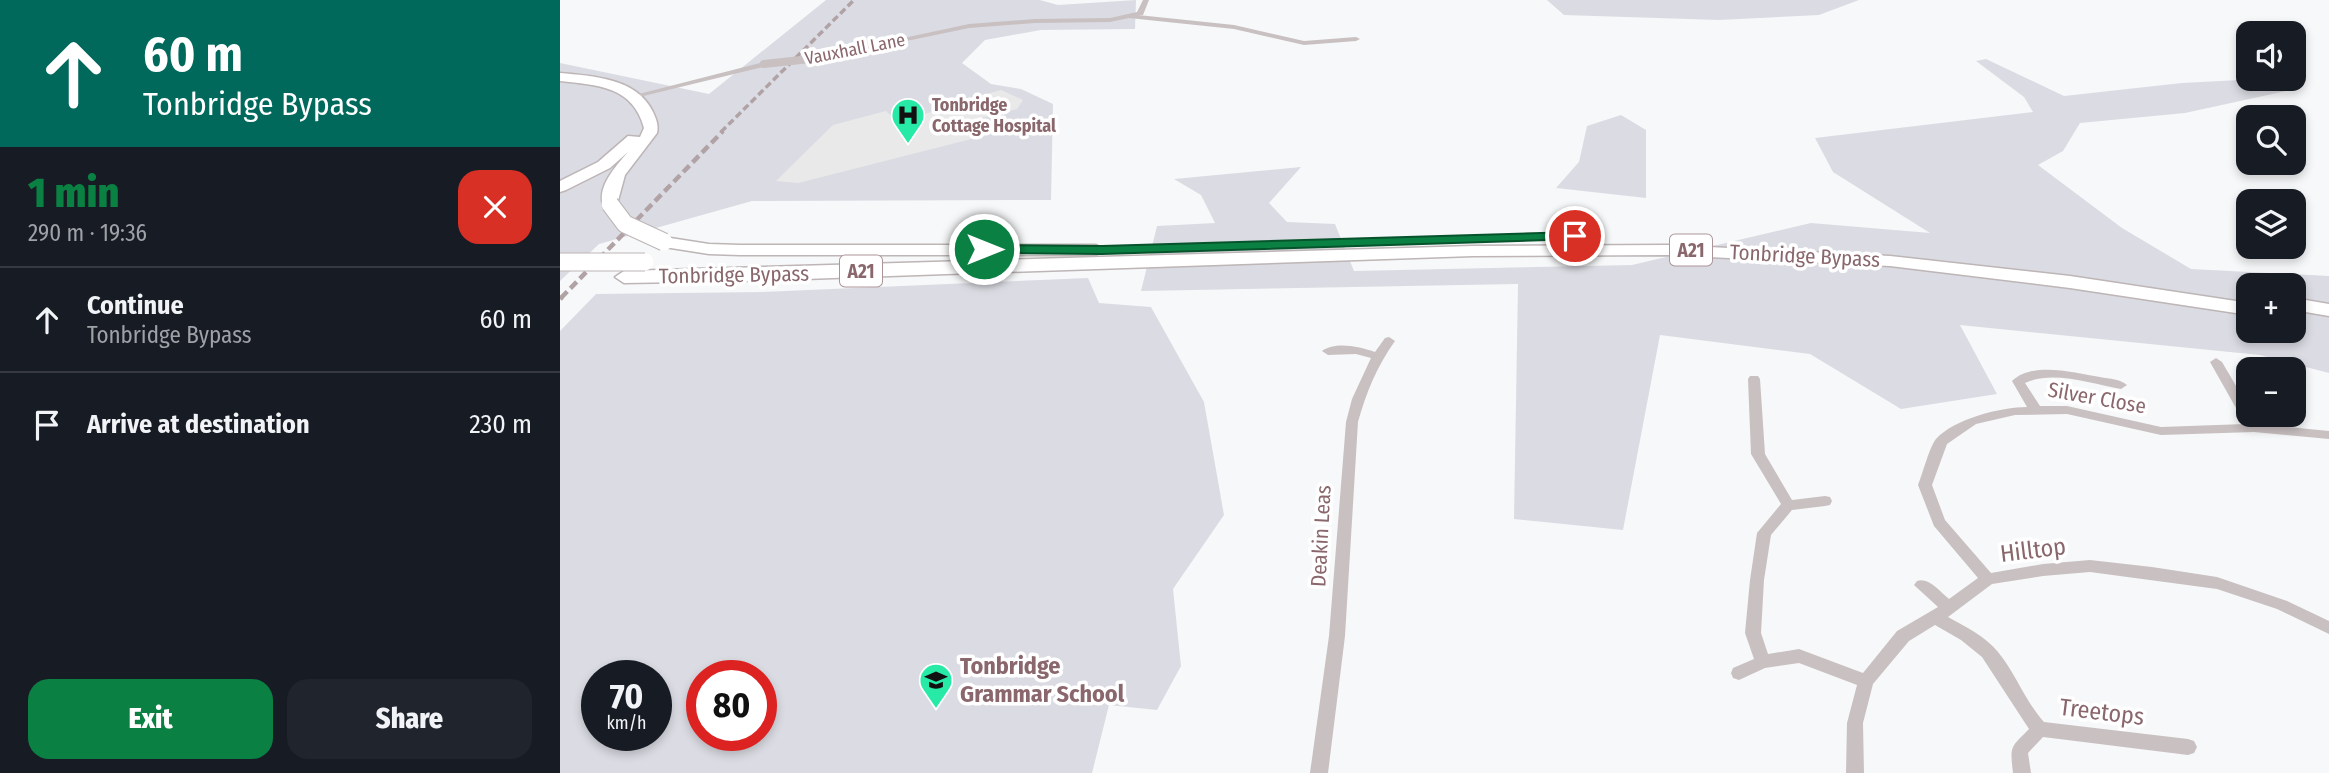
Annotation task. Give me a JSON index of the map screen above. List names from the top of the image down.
{
  "streets": {
    "highway": ["A21", "Tonbridge Bypass"],
    "street": [
      "Vauxhall Lane",
      "Silver Close",
      "Deakin Leas",
      "Hilltop",
      "Treetops"
    ]
  },
  "crossings": [
    ["Silver Close", "Hilltop"],
    ["Hilltop", "Treetops"]
  ],
  "places": {
    "hospital": ["Tonbridge Cottage Hospital"],
    "school or university": ["Tonbridge Grammar School"]
  },
  "page": {
    "turn": ["60 m", "Tonbridge Bypass"],
    "map_buttons": ["+", "−"],
    "heading": ["1 min", "290 m · 19:36"],
    "list": [
      {
        "name": "Continue",
        "note": "Tonbridge Bypass",
        "value": "60 m"
      },
      {
        "name": "Arrive at destination",
        "value": "230 m"
      }
    ],
    "speed": "70 km/h",
    "limit": "80",
    "buttons": ["Exit", "Share"]
  }
}
